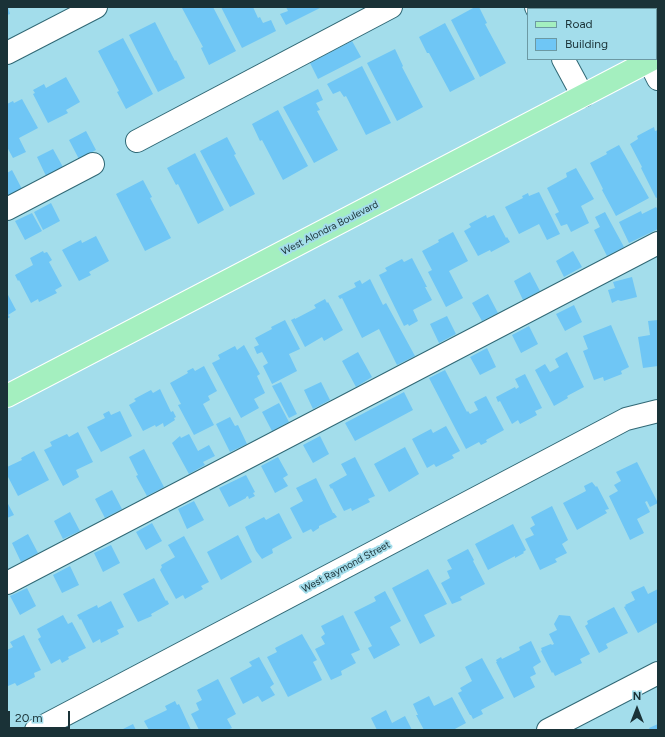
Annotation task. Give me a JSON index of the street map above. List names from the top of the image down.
{
  "streets": {
    "main road": ["West Alondra Boulevard"],
    "street": ["West Raymond Street"]
  },
  "legend": ["Road", "Building"],
  "scale_bar": "20 m",
  "north": "top"
}
